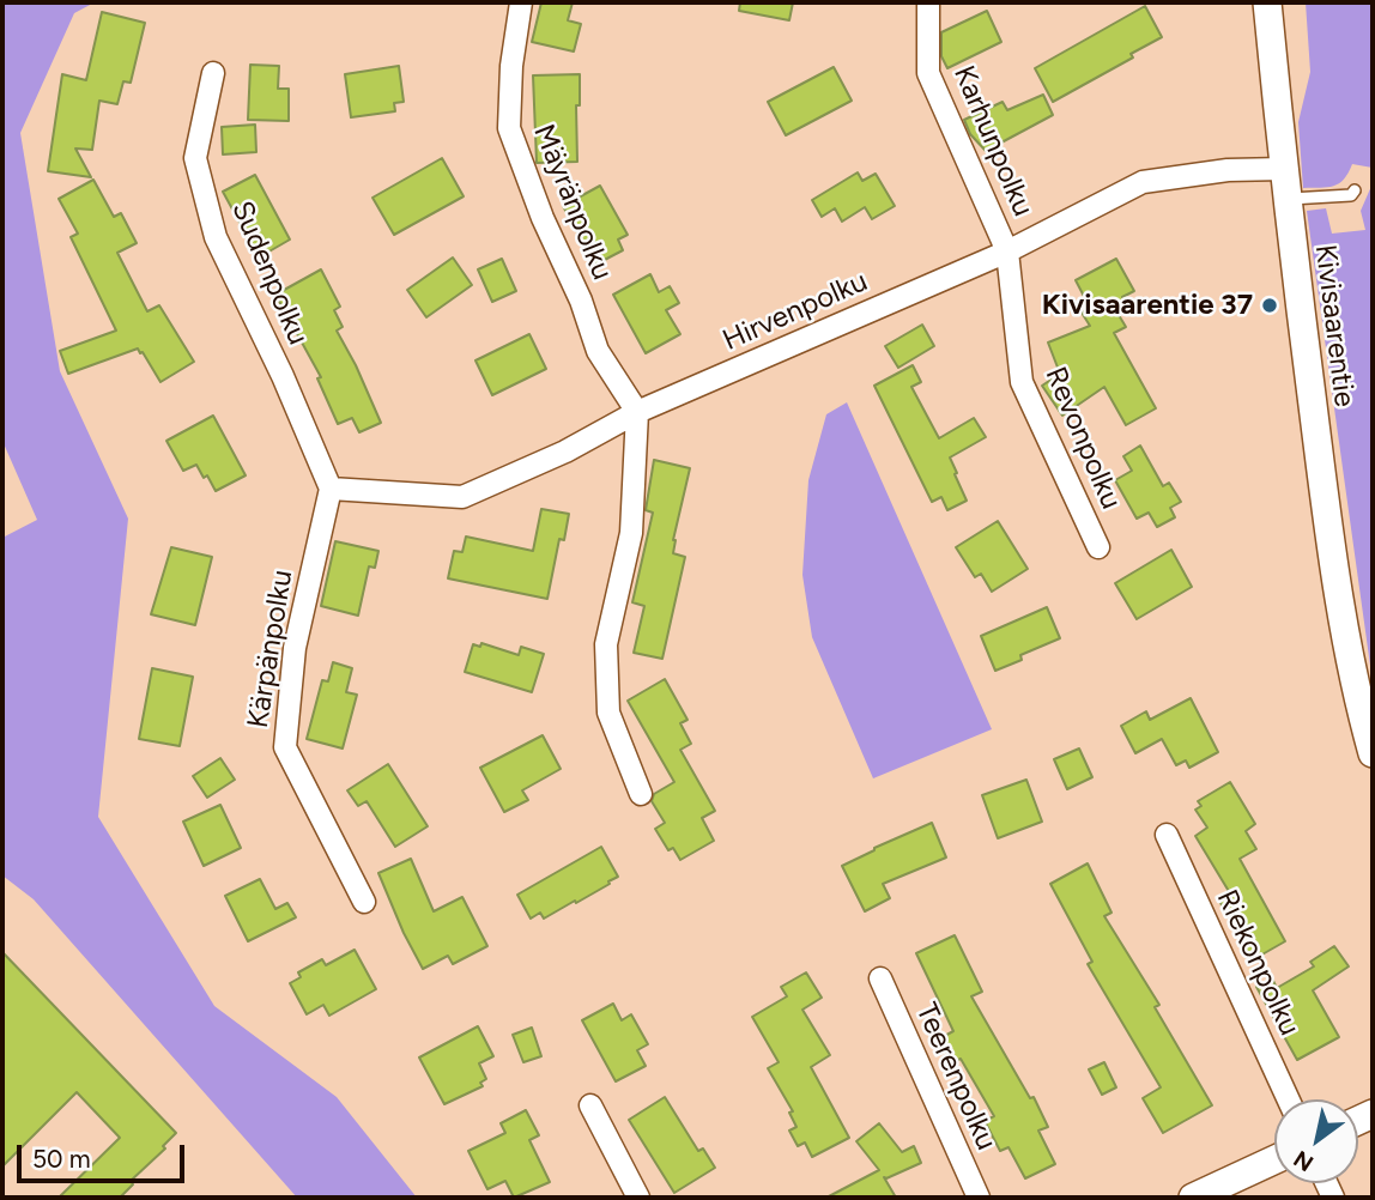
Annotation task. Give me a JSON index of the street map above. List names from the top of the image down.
{
  "streets": {
    "street": [
      "Karhunpolku",
      "Mäyränpolku",
      "Sudenpolku",
      "Hirvenpolku",
      "Kivisaarentie",
      "Revonpolku",
      "Kärpänpolku",
      "Riekonpolku",
      "Teerenpolku"
    ]
  },
  "crossings": [
    ["Karhunpolku", "Hirvenpolku"],
    ["Karhunpolku", "Revonpolku"],
    ["Mäyränpolku", "Hirvenpolku"],
    ["Sudenpolku", "Hirvenpolku"],
    ["Sudenpolku", "Kärpänpolku"],
    ["Hirvenpolku", "Kivisaarentie"],
    ["Hirvenpolku", "Revonpolku"],
    ["Hirvenpolku", "Kärpänpolku"]
  ],
  "places": ["Kivisaarentie 37"],
  "scale_bar": "50 m",
  "north": "bottom left"
}
